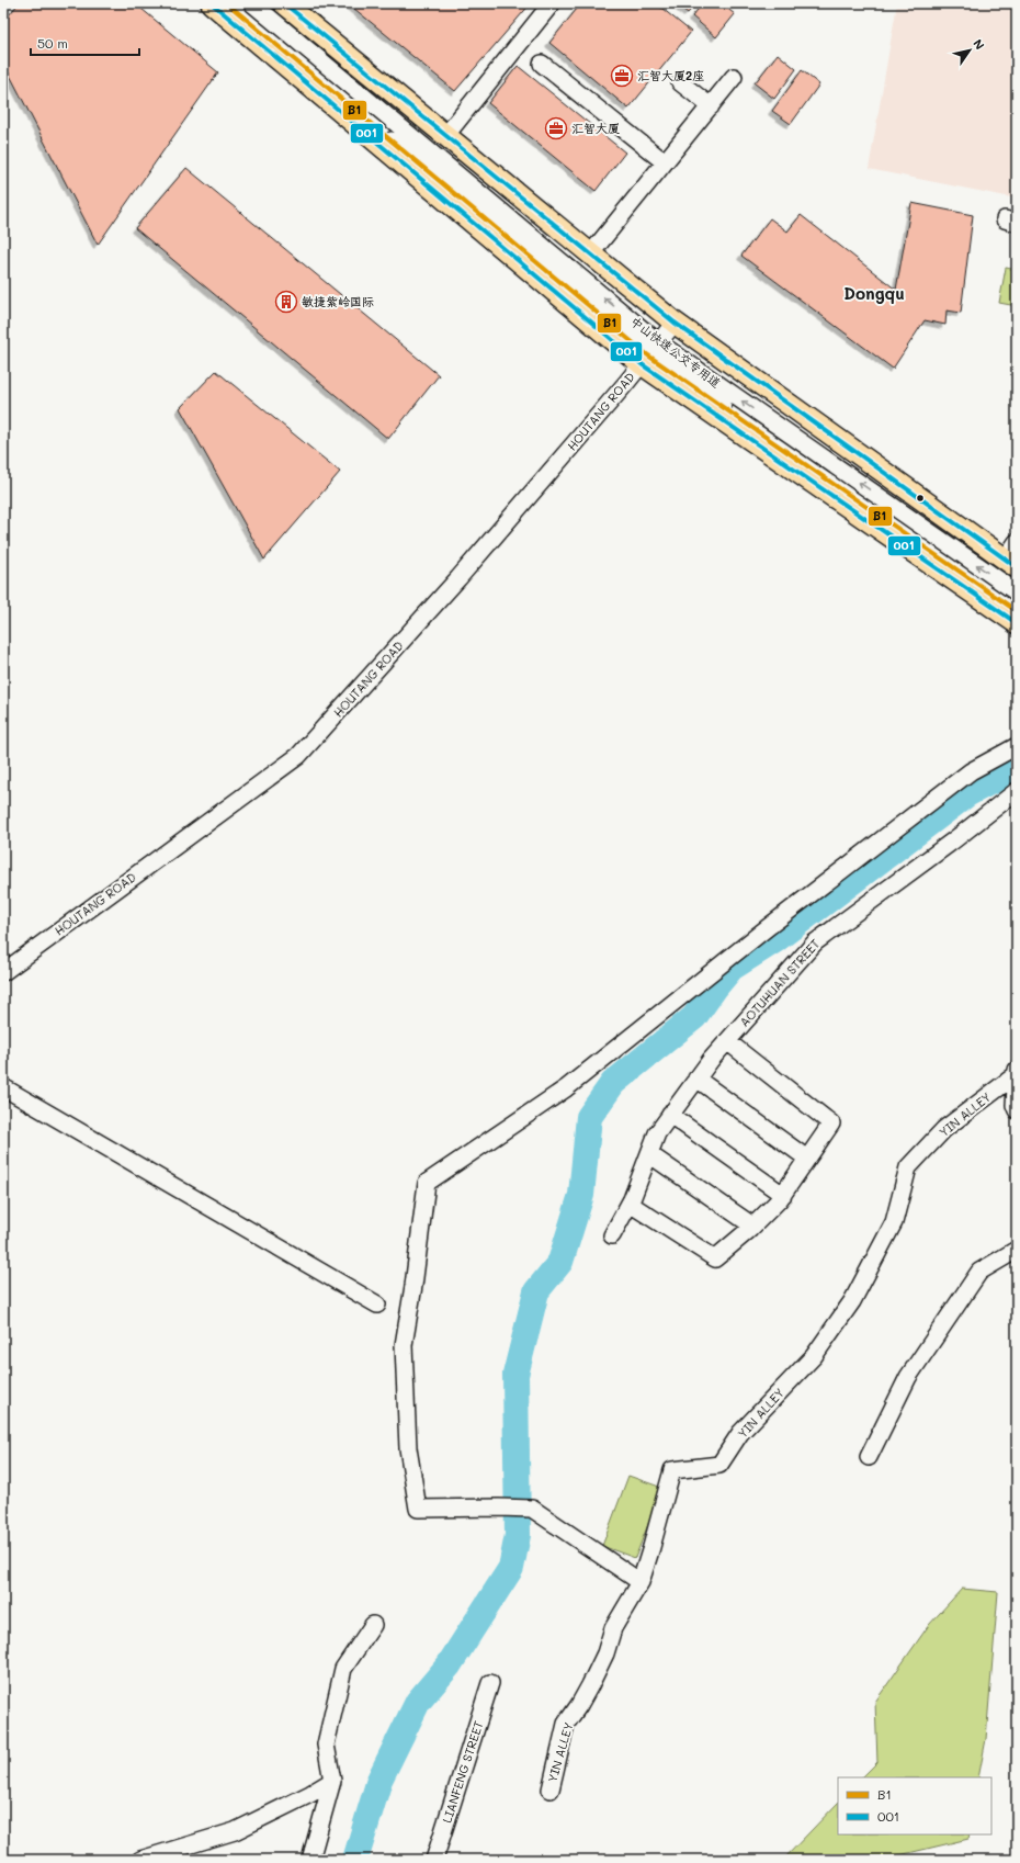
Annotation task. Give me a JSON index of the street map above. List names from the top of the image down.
{
  "streets": {
    "street": [
      "中山快速公交专用道",
      "HOUTANG ROAD",
      "AOTUHUAN STREET",
      "YIN ALLEY",
      "LIANFENG STREET"
    ]
  },
  "crossings": [
    ["中山快速公交专用道", "HOUTANG ROAD"]
  ],
  "districts": ["Dongqu"],
  "places": {
    "office": ["汇智大厦2座", "汇智大厦"],
    "building": ["敏捷紫岭国际"]
  },
  "lines": ["transit line B1", "transit line 001"],
  "legend": ["B1", "001"],
  "scale_bar": "50 m",
  "north": "top right"
}
